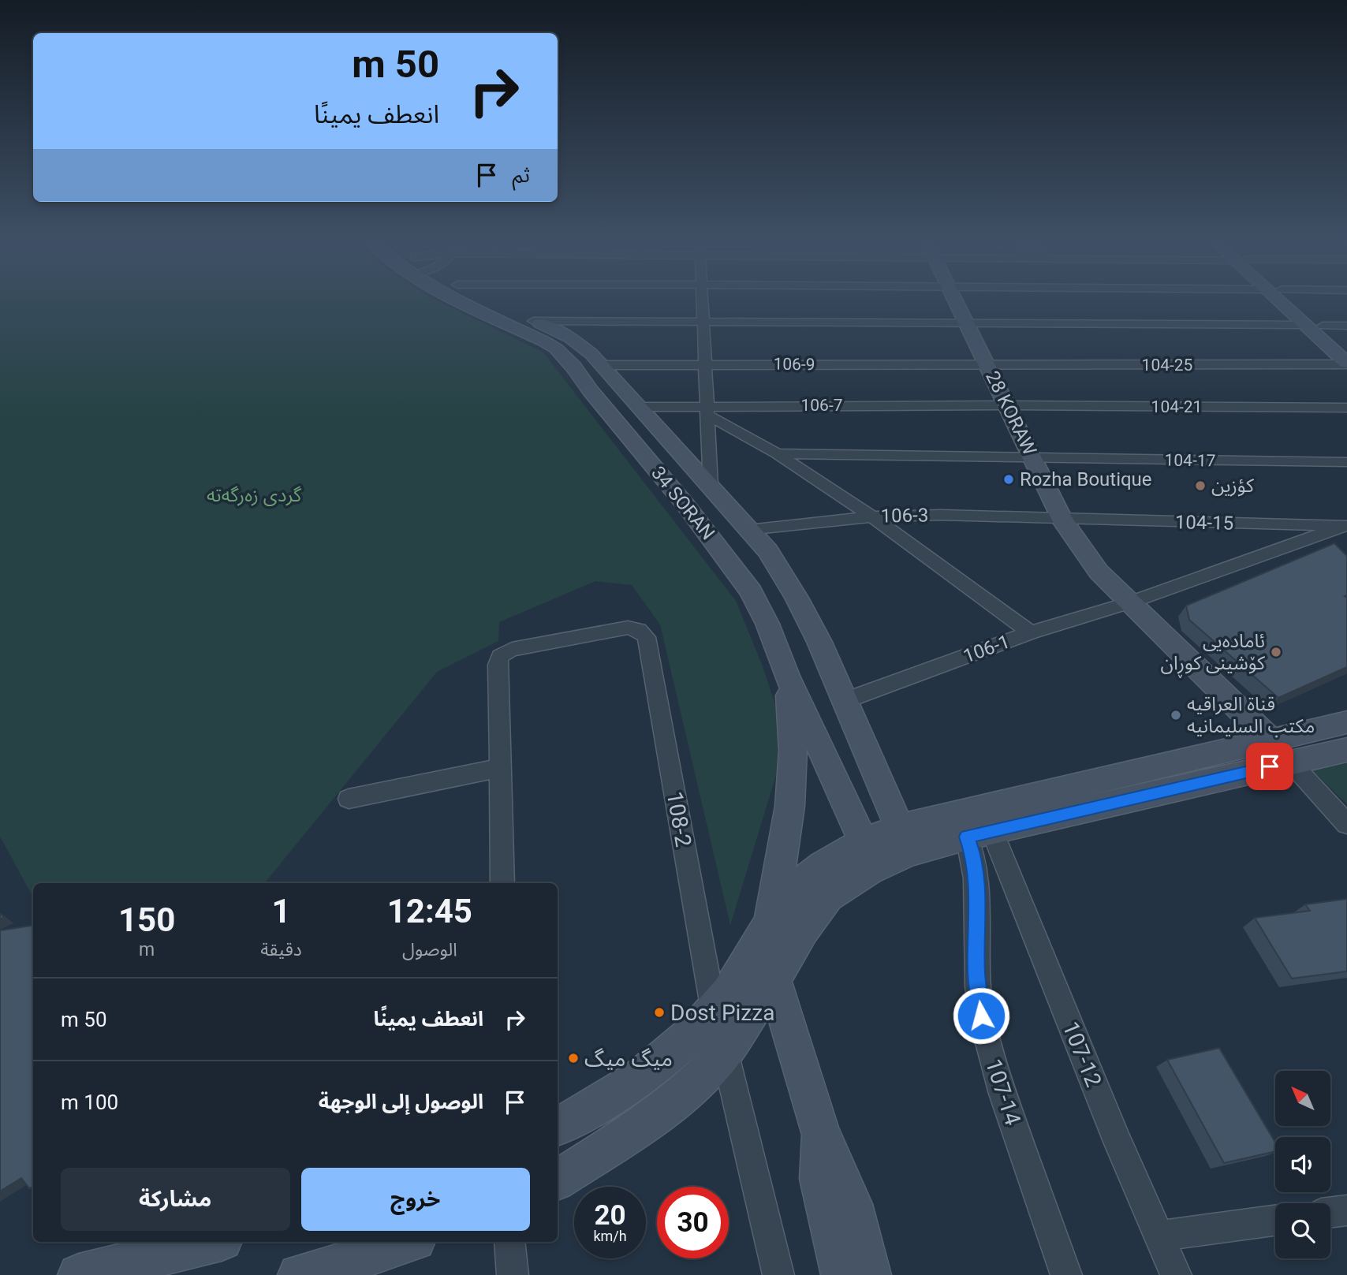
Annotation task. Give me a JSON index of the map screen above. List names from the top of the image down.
{
  "streets": {
    "main road": ["28 KORAW", "34 SORAN"],
    "street": [
      "106-9",
      "104-25",
      "106-7",
      "104-21",
      "104-17",
      "106-3",
      "104-15",
      "106-1",
      "108-2",
      "107-12",
      "107-14"
    ]
  },
  "crossings": [
    ["106-9", "104-25"],
    ["106-9", "28 KORAW"],
    ["106-9", "34 SORAN"],
    ["104-25", "28 KORAW"],
    ["106-7", "104-21"],
    ["106-7", "28 KORAW"],
    ["106-7", "34 SORAN"],
    ["104-21", "28 KORAW"],
    ["28 KORAW", "104-17"],
    ["28 KORAW", "106-3"],
    ["28 KORAW", "104-15"],
    ["28 KORAW", "106-1"],
    ["34 SORAN", "106-3"],
    ["34 SORAN", "106-1"],
    ["106-3", "104-15"],
    ["104-15", "106-1"],
    ["107-12", "107-14"]
  ],
  "parks": ["گردی زەرگەتە"],
  "places": [
    "Rozha Boutique",
    "كؤزين",
    "ئامادەیی کۆشینی کوڕان",
    "قناة العراقيه مكتب السليمانيه",
    "Dost Pizza",
    "میگ میگ"
  ],
  "north": "top left",
  "page": {
    "turn": ["50 m", "انعطف يمينًا"],
    "then": "ثم",
    "eta": [
      "12:45",
      "الوصول",
      "1",
      "دقيقة",
      "150",
      "m"
    ],
    "list": [
      {
        "name": "انعطف يمينًا",
        "value": "50 m"
      },
      {
        "name": "الوصول إلى الوجهة",
        "value": "100 m"
      }
    ],
    "buttons": ["خروج", "مشاركة"],
    "speed": "20 km/h",
    "limit": "30"
  }
}
